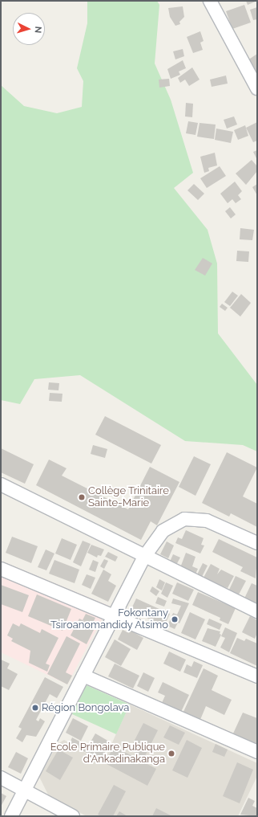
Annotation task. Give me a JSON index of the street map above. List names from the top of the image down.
{
  "places": [
    "Collège Trinitaire Sainte-Marie",
    "Fokontany Tsiroanomandidy Atsimo",
    "Région Bongolava",
    "Ecole Primaire Publique d'Ankadinakanga"
  ],
  "north": "right"
}
